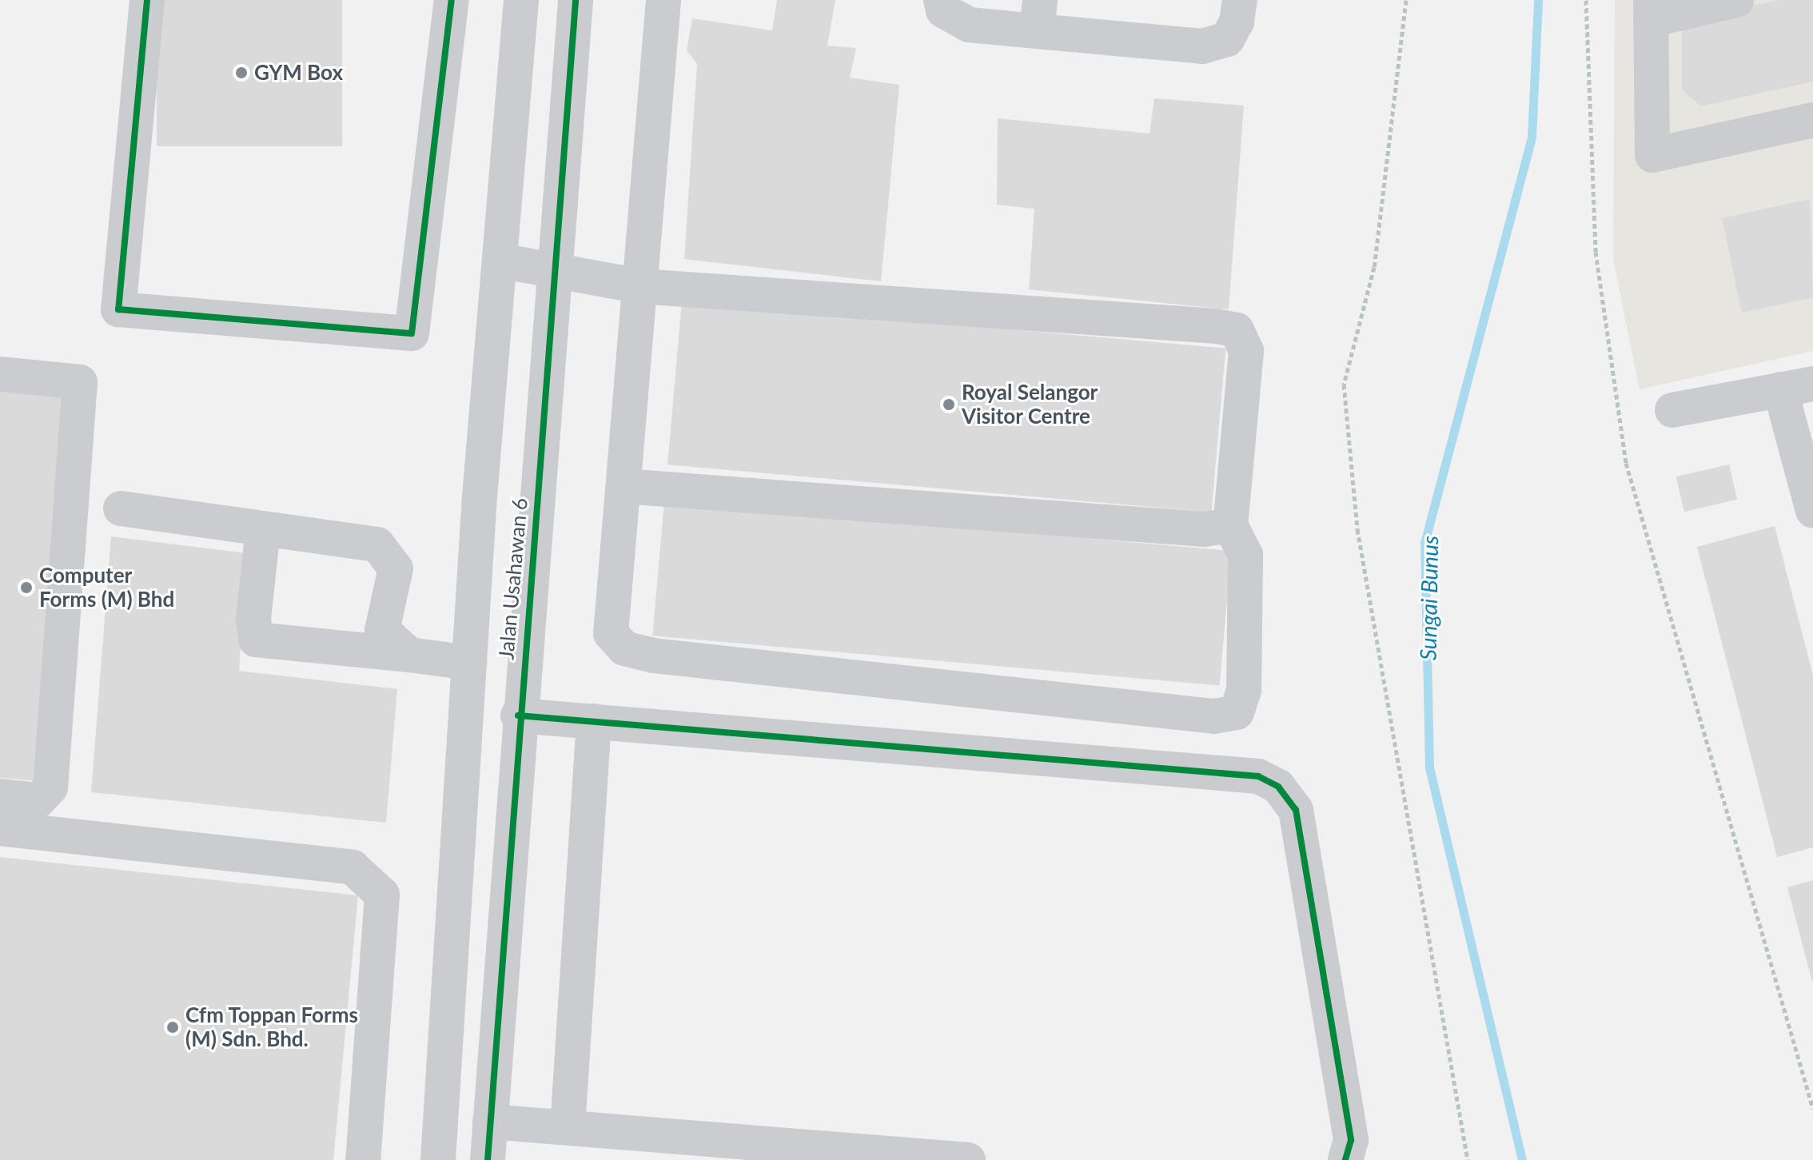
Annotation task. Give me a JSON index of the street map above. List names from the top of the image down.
{
  "streets": {
    "street": ["Jalan Usahawan 6"]
  },
  "water": ["Sungai Bunus"],
  "places": [
    "GYM Box",
    "Royal Selangor Visitor Centre",
    "Computer Forms (M) Bhd",
    "Cfm Toppan Forms (M) Sdn. Bhd."
  ]
}
